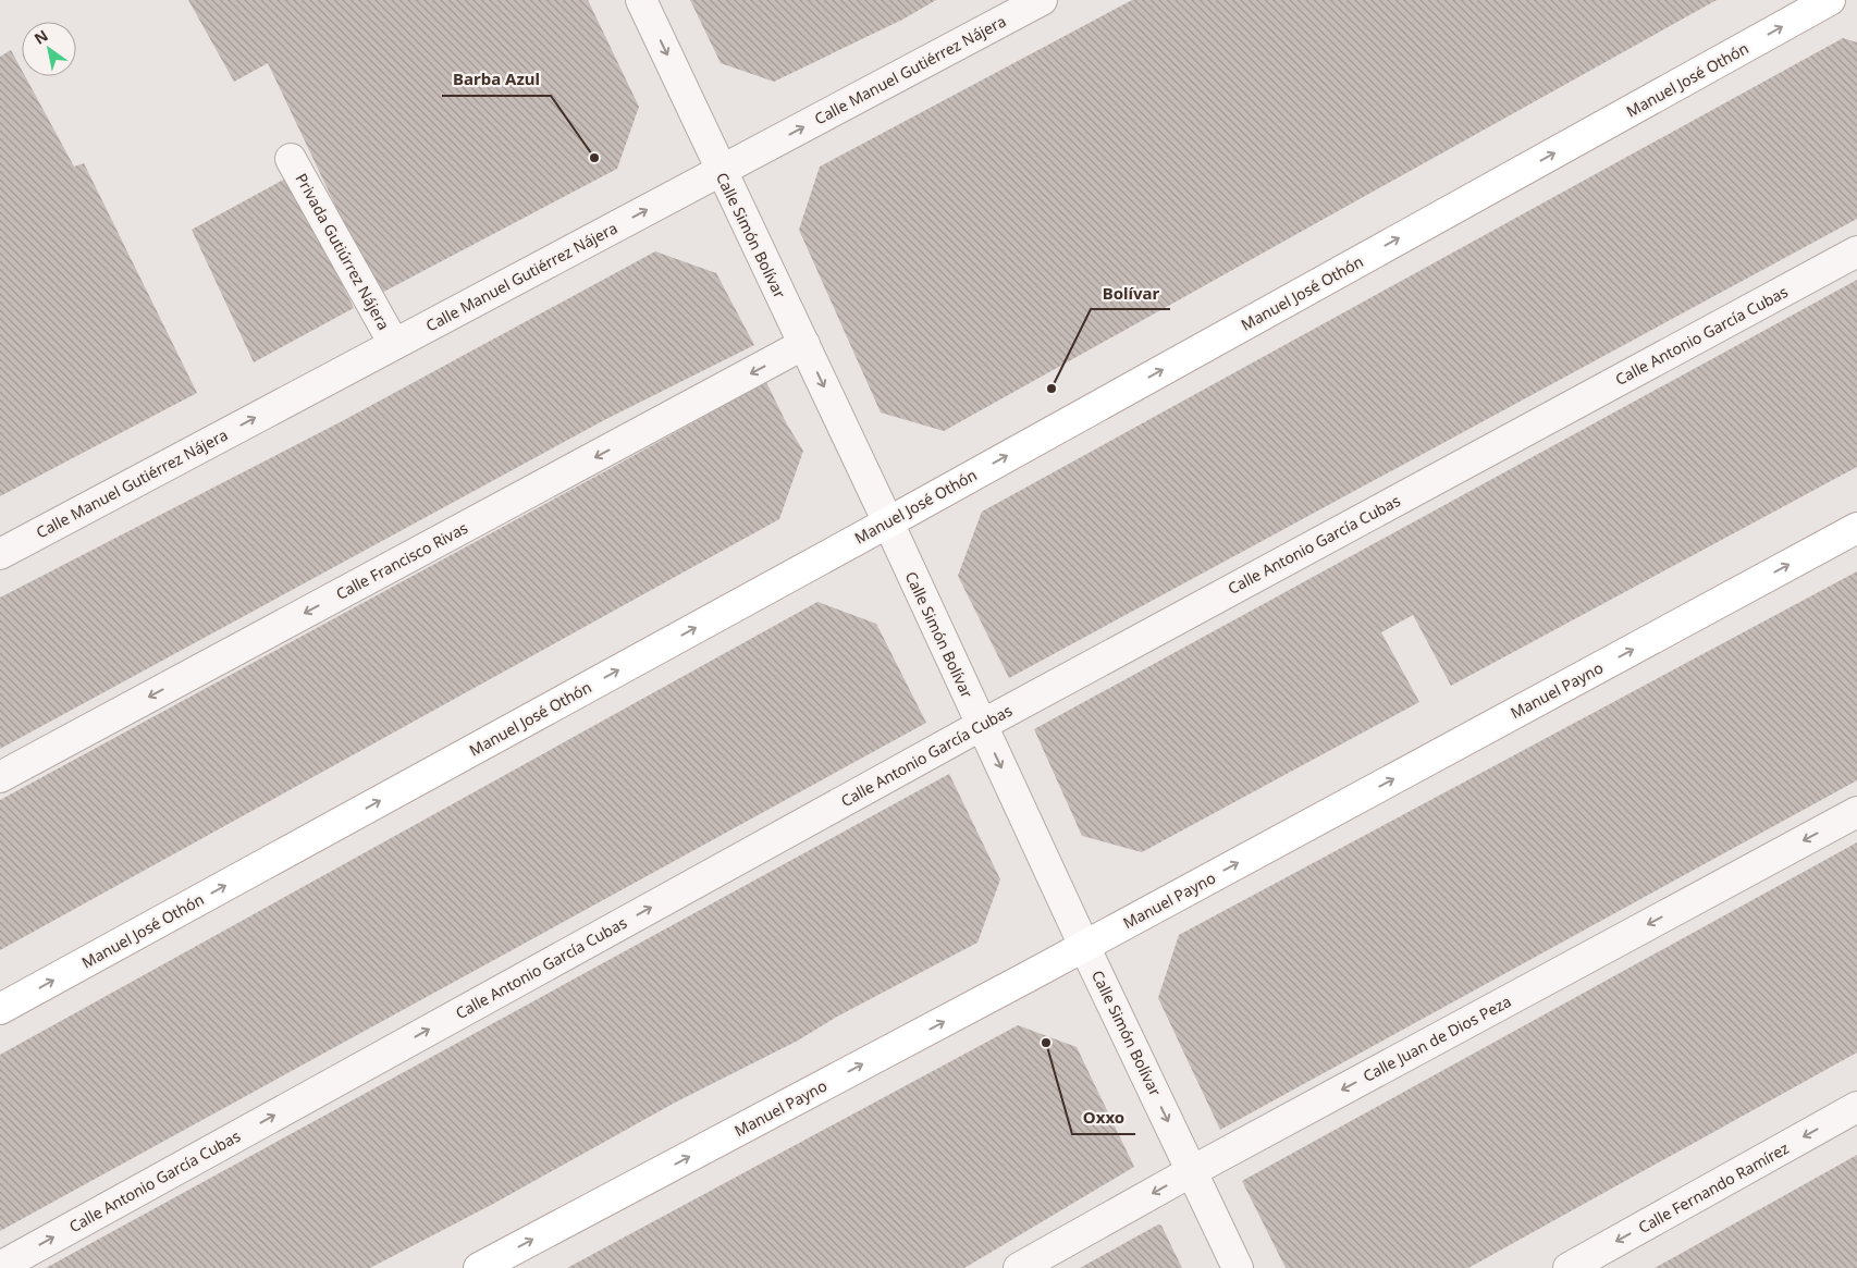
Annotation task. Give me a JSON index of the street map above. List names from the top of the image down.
{
  "streets": {
    "main road": ["Manuel José Othón", "Manuel Payno"],
    "street": [
      "Calle Manuel Gutiérrez Nájera",
      "Calle Simón Bolívar",
      "Privada Gutiúrrez Nájera",
      "Calle Antonio García Cubas",
      "Calle Francisco Rivas",
      "Calle Juan de Dios Peza",
      "Calle Fernando Ramírez"
    ]
  },
  "crossings": [
    ["Calle Manuel Gutiérrez Nájera", "Calle Simón Bolívar"],
    ["Calle Manuel Gutiérrez Nájera", "Privada Gutiúrrez Nájera"],
    ["Manuel José Othón", "Calle Simón Bolívar"],
    ["Calle Simón Bolívar", "Calle Antonio García Cubas"],
    ["Calle Simón Bolívar", "Calle Francisco Rivas"],
    ["Calle Simón Bolívar", "Manuel Payno"],
    ["Calle Simón Bolívar", "Calle Juan de Dios Peza"]
  ],
  "one_way": [
    "Calle Manuel Gutiérrez Nájera",
    "Manuel José Othón",
    "Calle Simón Bolívar",
    "Calle Antonio García Cubas",
    "Calle Francisco Rivas",
    "Manuel Payno",
    "Calle Juan de Dios Peza",
    "Calle Fernando Ramírez"
  ],
  "places": ["Barba Azul", "Bolívar", "Oxxo"],
  "north": "top left"
}
